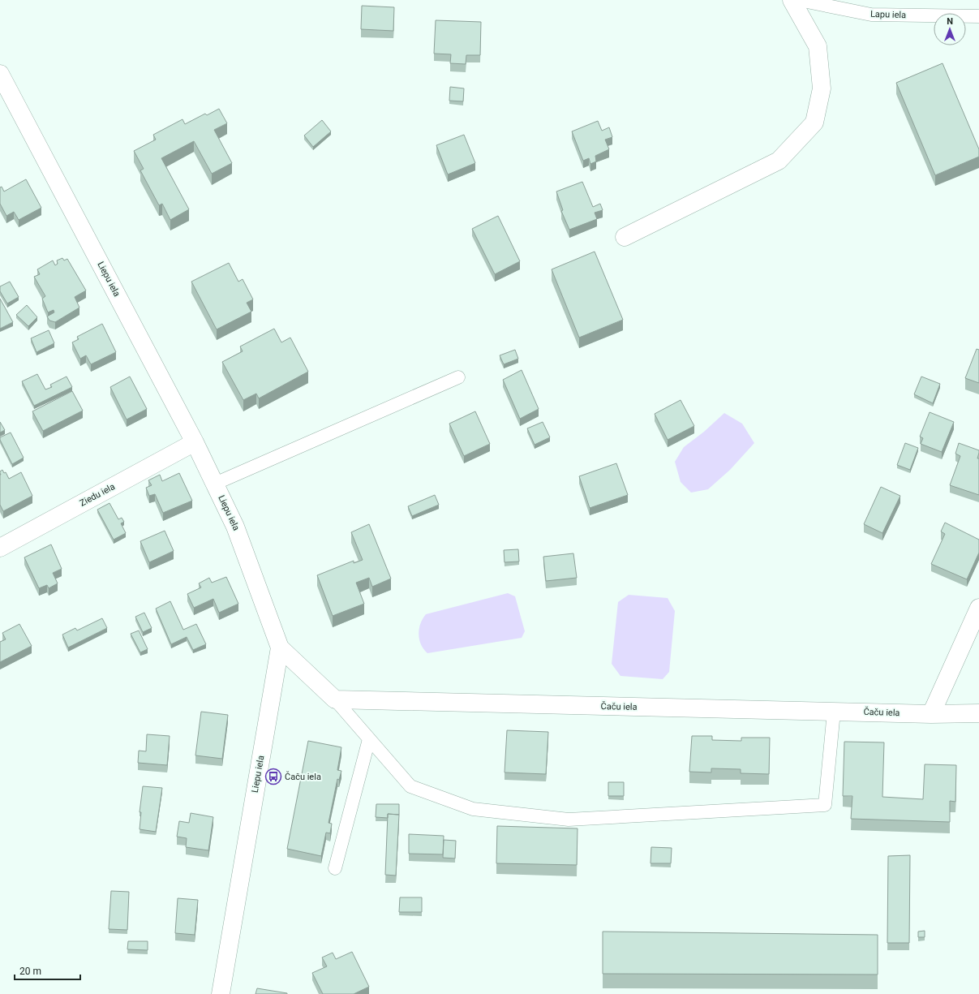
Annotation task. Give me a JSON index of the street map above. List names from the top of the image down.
{
  "streets": {
    "street": ["Liepu iela", "Ziedu iela", "Čaču iela"],
    "lane": ["Lapu iela"]
  },
  "crossings": [
    ["Liepu iela", "Ziedu iela"]
  ],
  "places": {
    "bus stop": ["Čaču iela"]
  },
  "scale_bar": "20 m",
  "north": "top"
}
